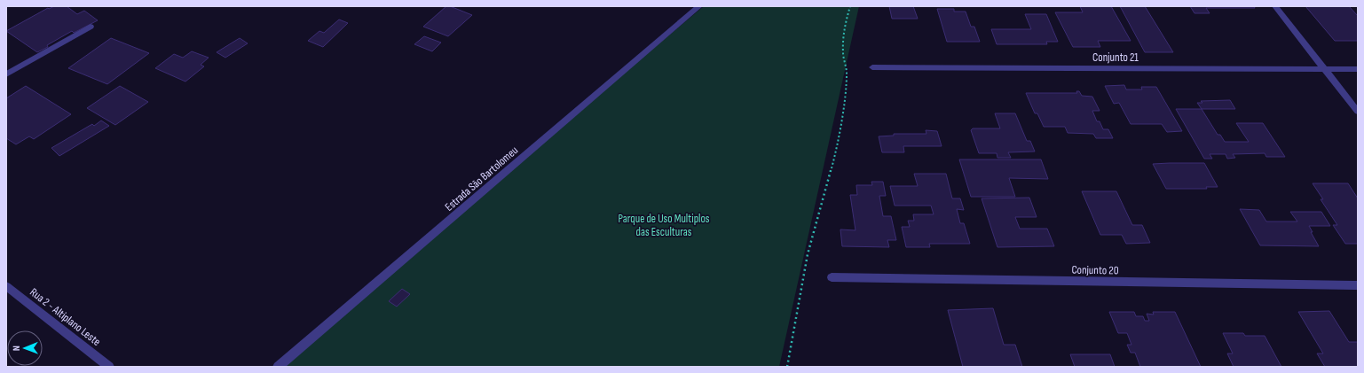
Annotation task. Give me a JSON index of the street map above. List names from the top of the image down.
{
  "streets": {
    "street": [
      "Conjunto 21",
      "Estrada São Bartolomeu",
      "Conjunto 20",
      "Rua 2 - Altiplano Leste"
    ]
  },
  "parks": ["Parque de Uso Multiplos das Esculturas"],
  "north": "left"
}
